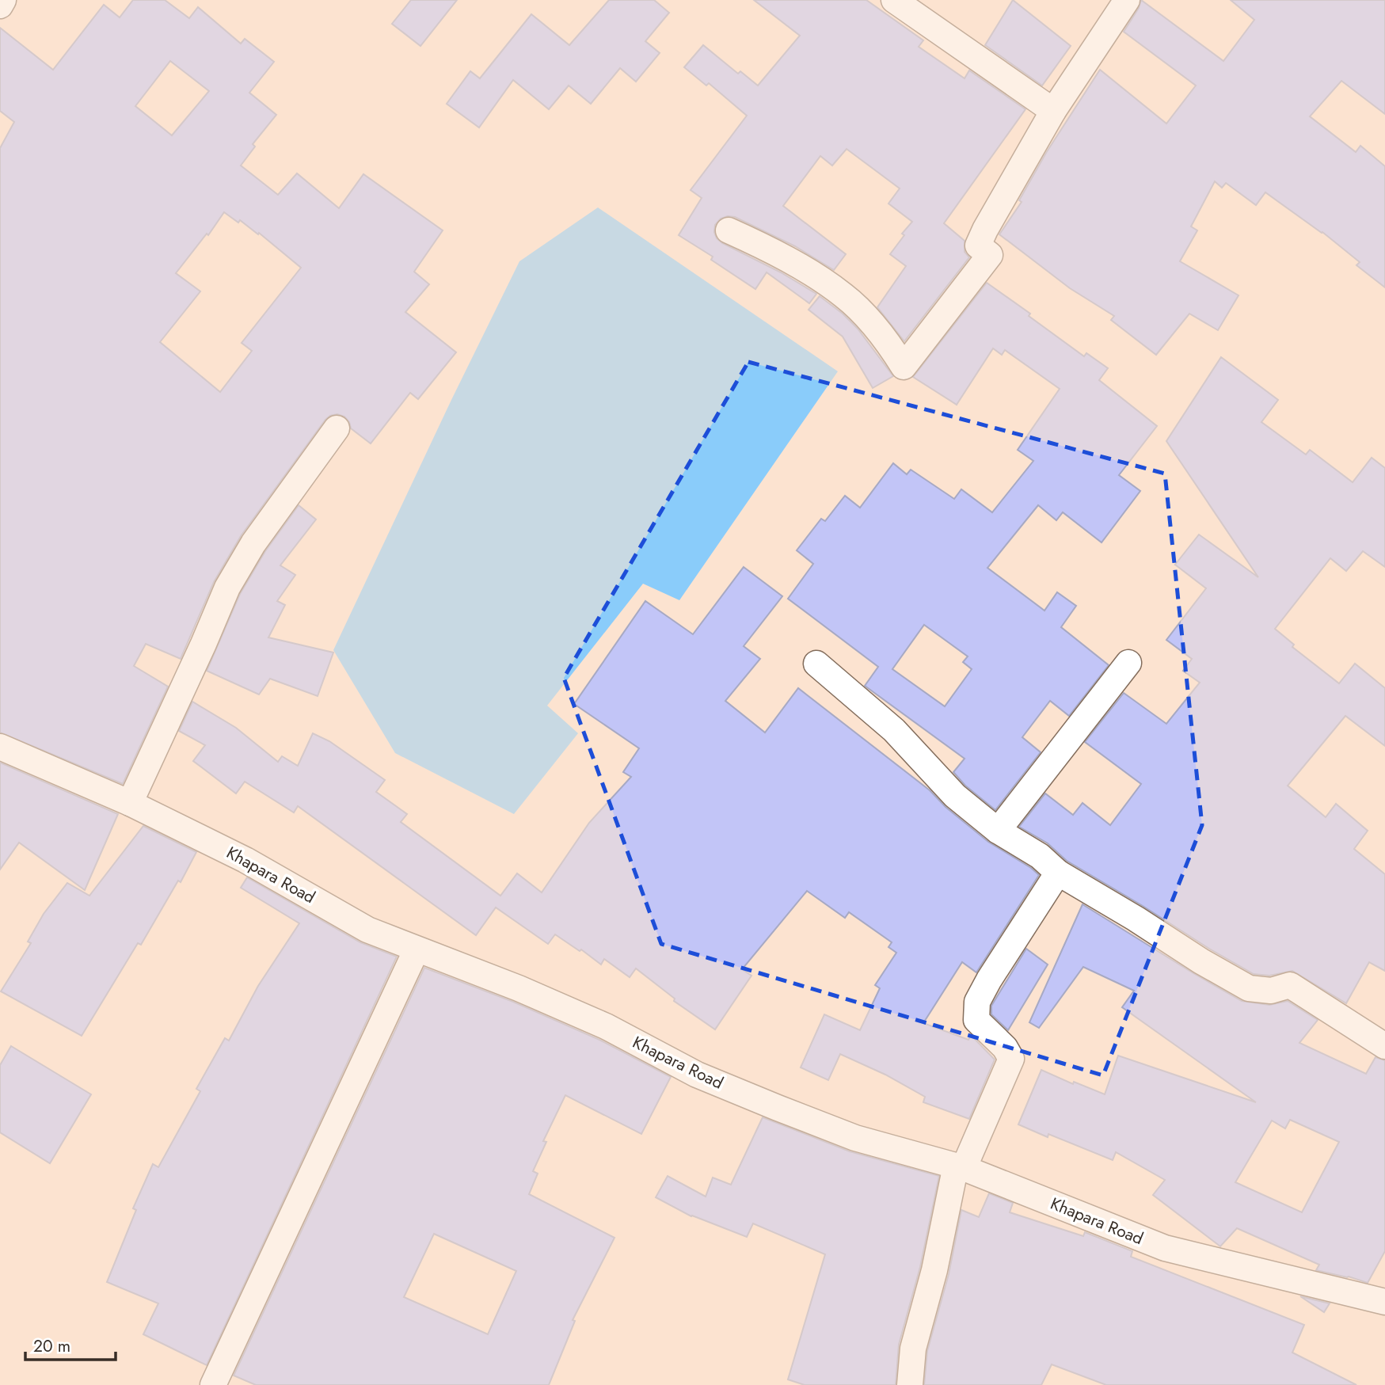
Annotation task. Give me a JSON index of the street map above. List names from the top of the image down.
{
  "streets": {
    "street": ["Khapara Road"]
  },
  "scale_bar": "20 m"
}
